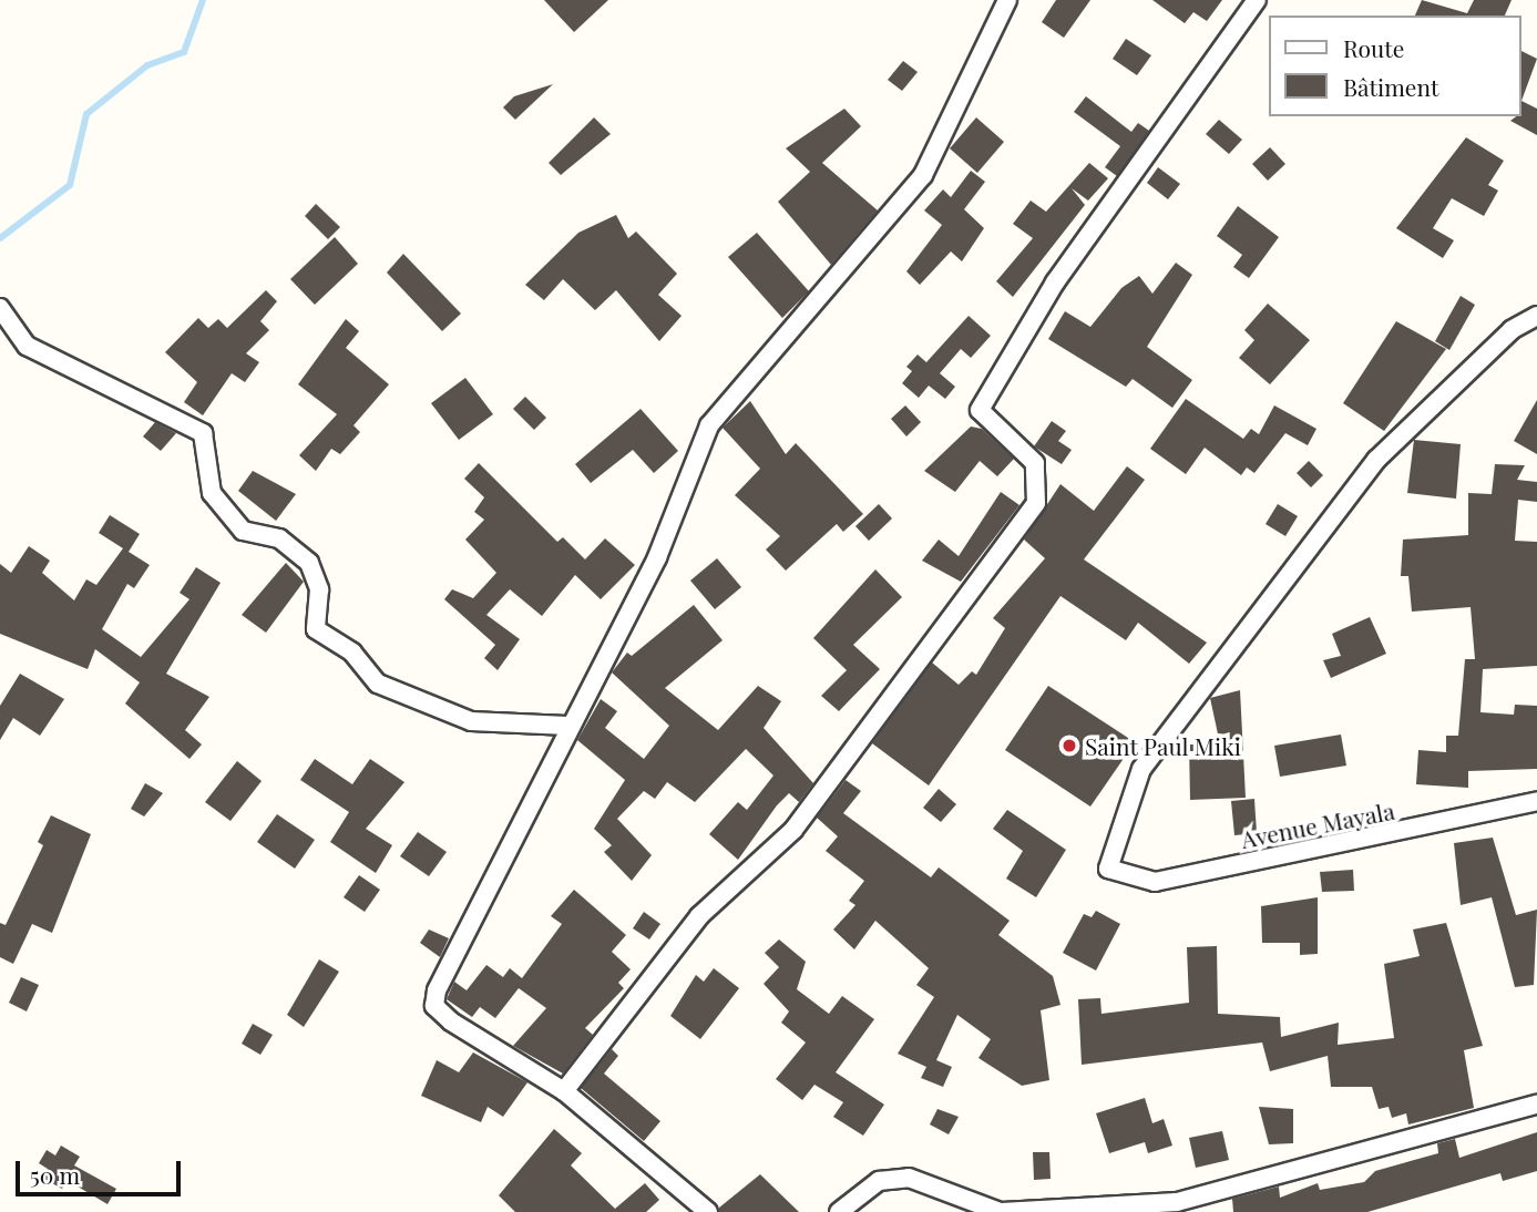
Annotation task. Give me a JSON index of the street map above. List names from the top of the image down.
{
  "streets": {
    "street": ["Avenue Mayala"]
  },
  "places": ["Saint Paul Miki"],
  "legend": ["Route", "Bâtiment"],
  "scale_bar": "50 m"
}
